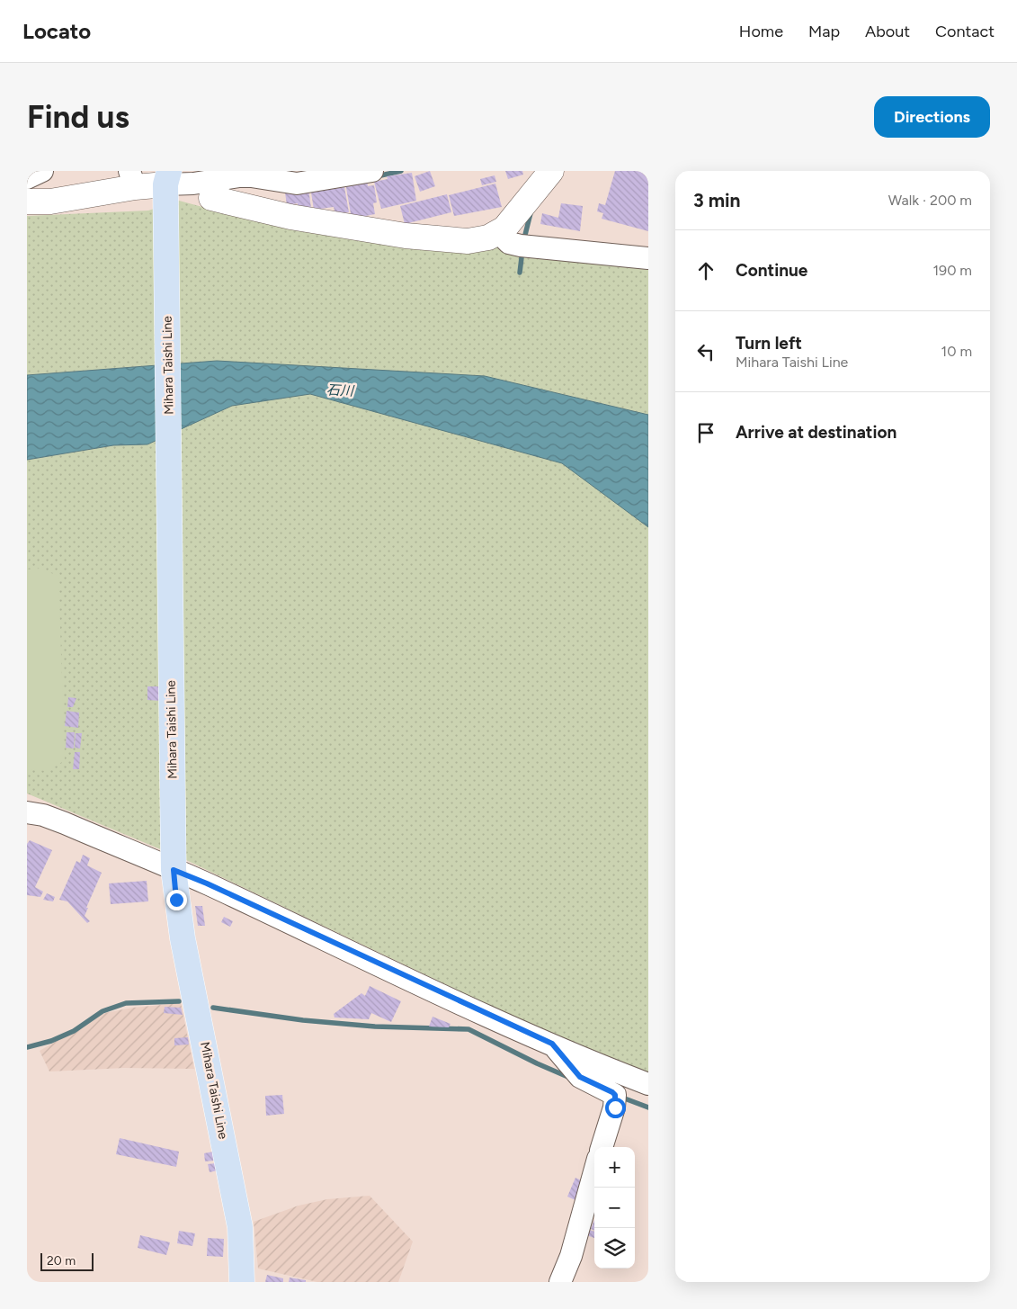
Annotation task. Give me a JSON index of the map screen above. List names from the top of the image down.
{
  "streets": {
    "main road": ["Mihara Taishi Line"]
  },
  "water": ["石川"],
  "scale_bar": "20 m",
  "page": {
    "header": "Locato",
    "nav": [
      "Home",
      "Map",
      "About",
      "Contact"
    ],
    "buttons": "Directions",
    "title": "Find us",
    "heading": ["3 min", "Walk · 200 m"],
    "list": [
      ["Continue", "190 m"],
      ["Turn left", "Mihara Taishi Line", "10 m"],
      "Arrive at destination"
    ],
    "map_buttons": ["+", "−"],
    "scale": "20 m"
  }
}
